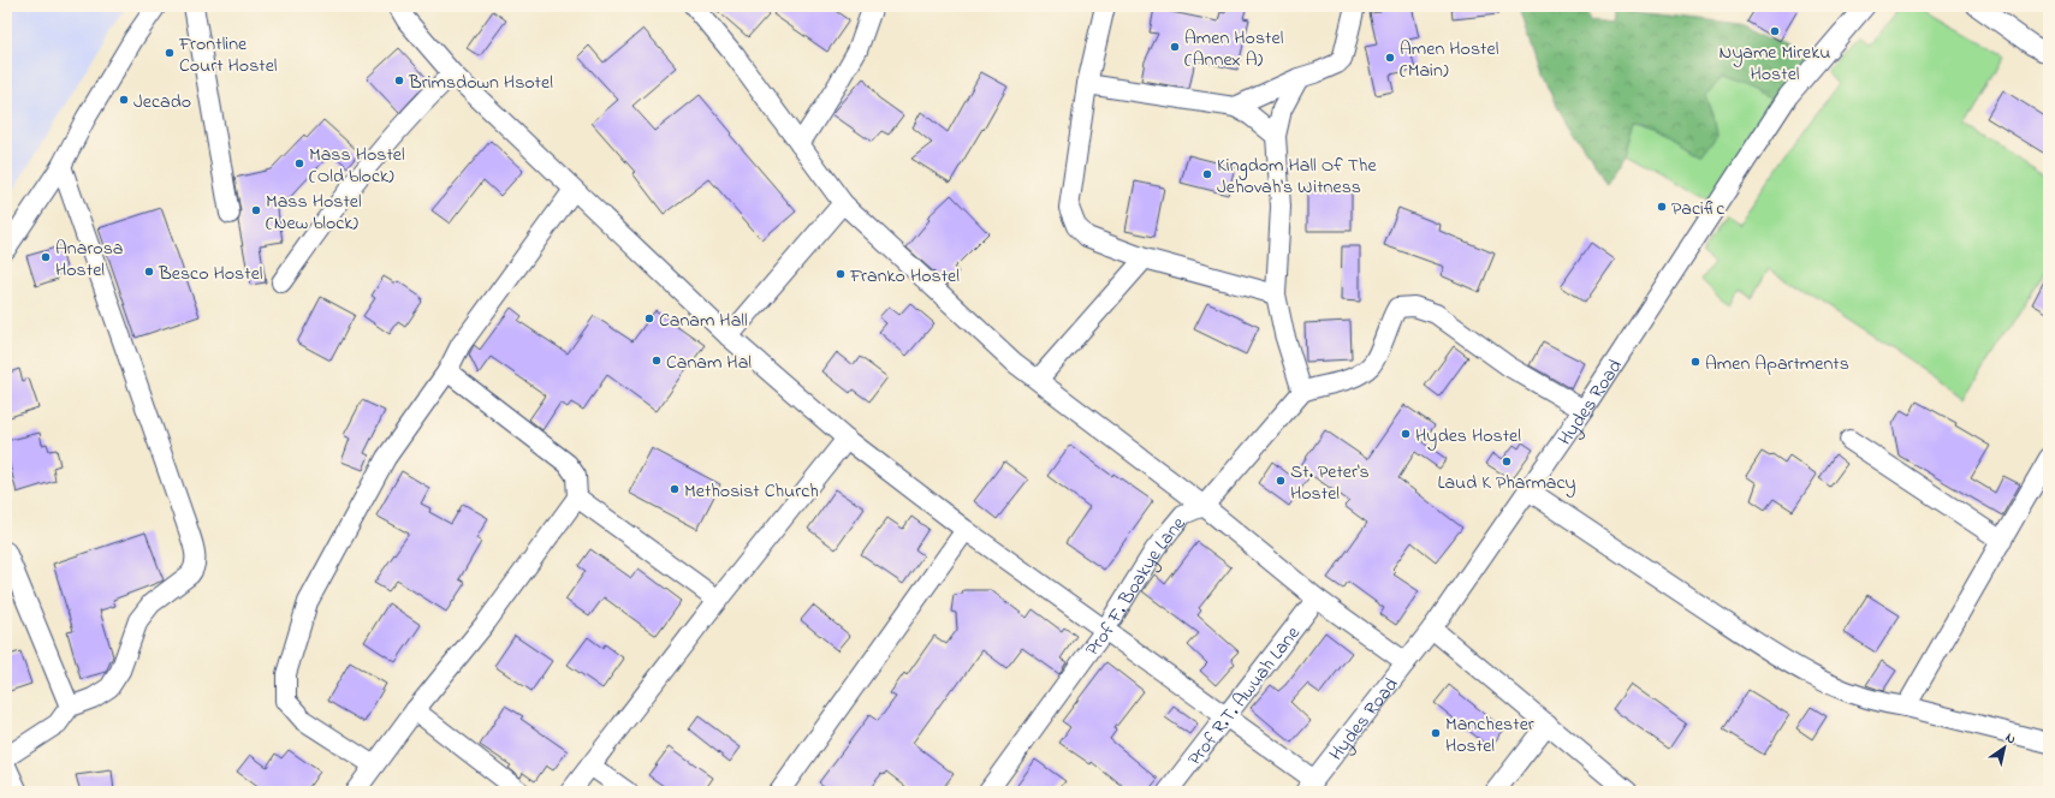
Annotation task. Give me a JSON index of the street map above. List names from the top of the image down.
{
  "streets": {
    "street": ["Hydes Road", "Prof F. Boakye Lane", "Prof R.T. Awuah Lane"]
  },
  "places": [
    "Nyame Mireku Hostel",
    "Amen Hostel (Annex A)",
    "Frontline Court Hostel",
    "Amen Hostel (Main)",
    "Brimsdown Hsotel",
    "Jecado",
    "Mass Hostel (Old block)",
    "Kingdom Hall Of The Jehovah's Witness",
    "Pacific",
    "Mass Hostel (New block)",
    "Anarosa Hostel",
    "Besco Hostel",
    "Franko Hostel",
    "Canam Hall",
    "Canam Hal",
    "Amen Apartments",
    "Hydes Hostel",
    "Laud K Pharmacy",
    "St. Peter's Hostel",
    "Methosist Church",
    "Manchester Hostel"
  ],
  "north": "top right"
}
